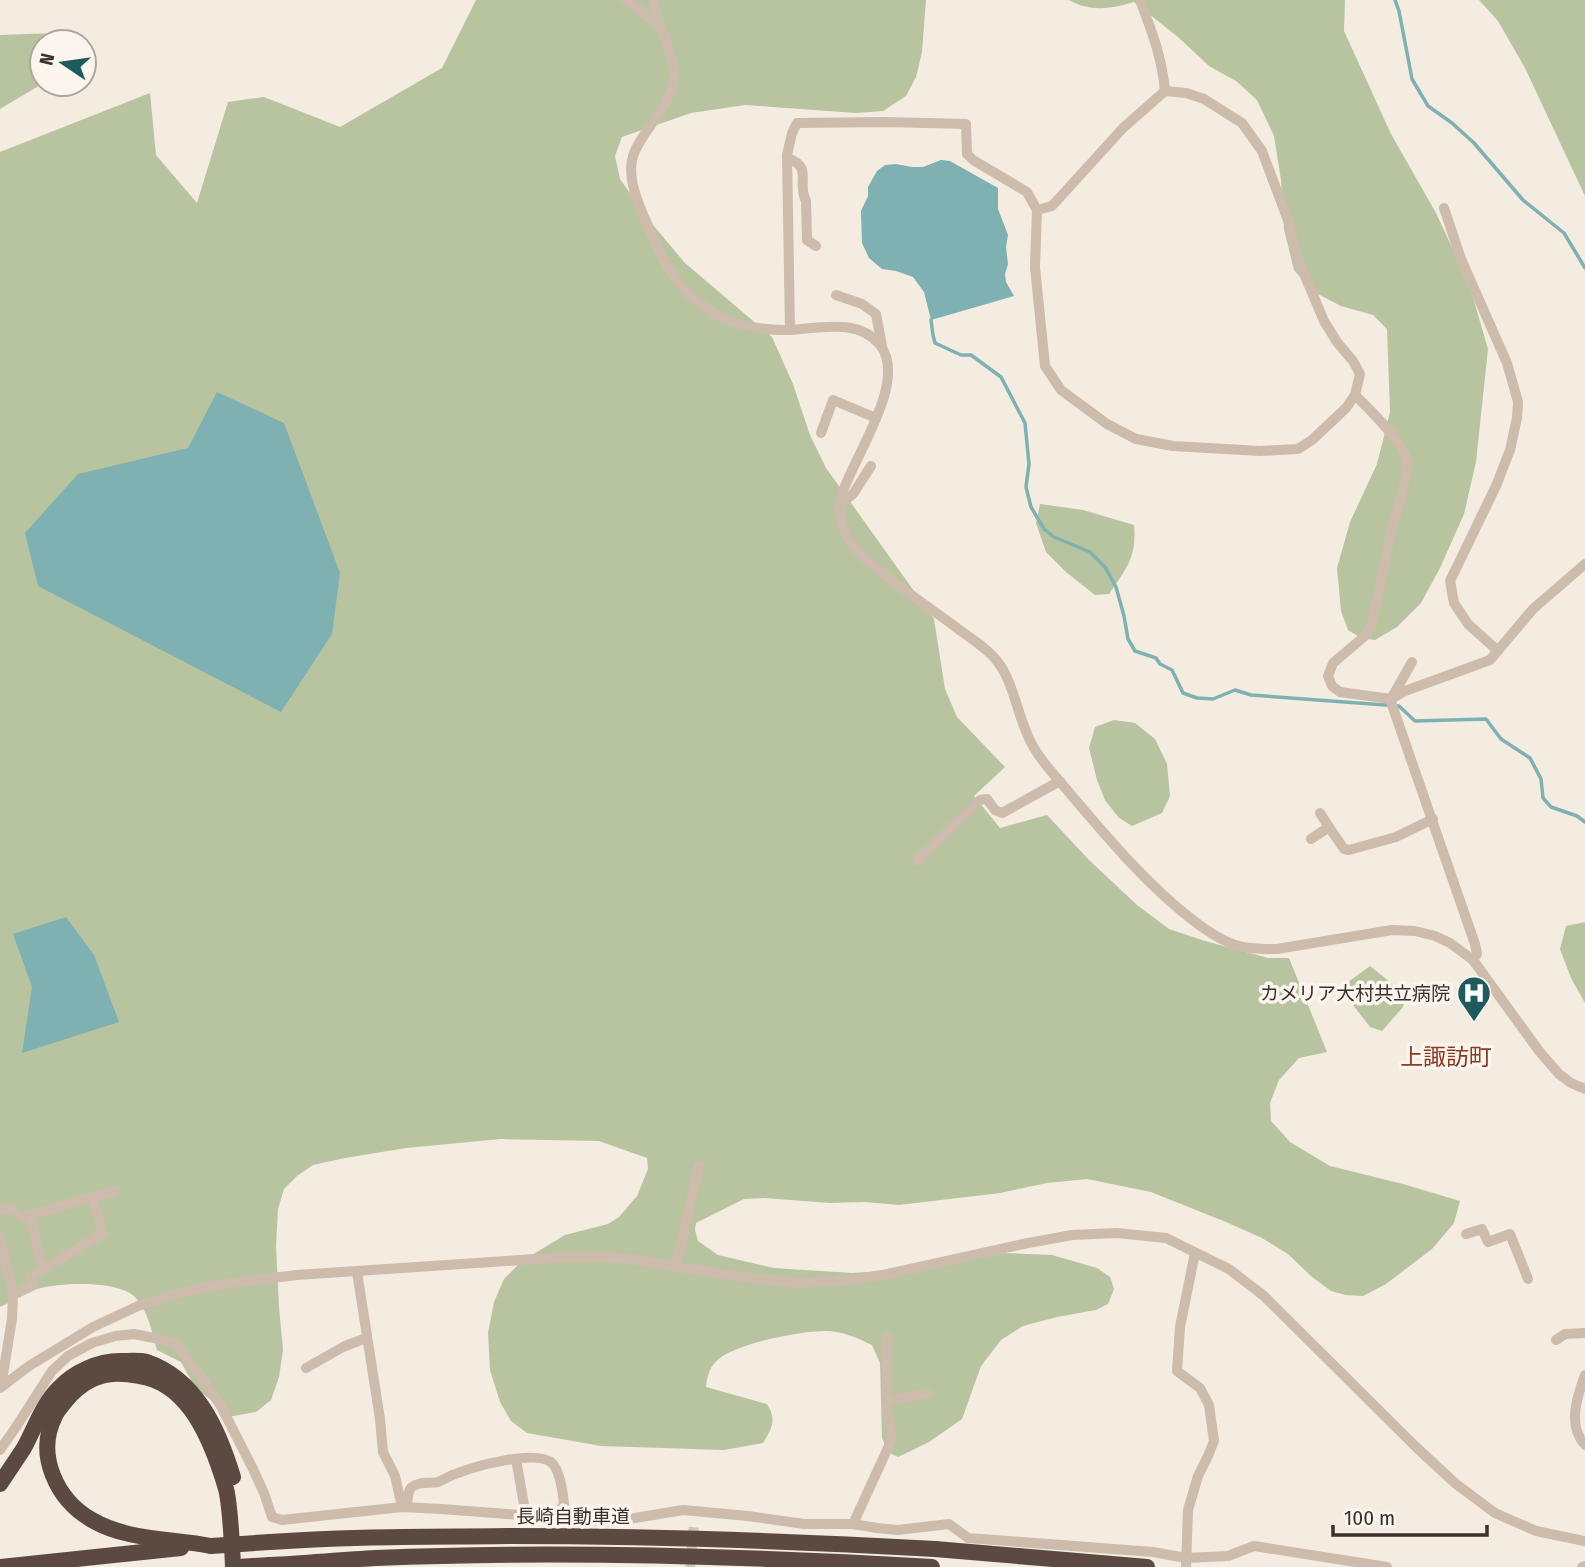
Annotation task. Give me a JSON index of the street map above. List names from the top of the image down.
{
  "streets": {
    "highway": ["長崎自動車道"]
  },
  "districts": ["上諏訪町"],
  "places": {
    "hospital": ["カメリア大村共立病院"]
  },
  "scale_bar": "100 m",
  "north": "left"
}
